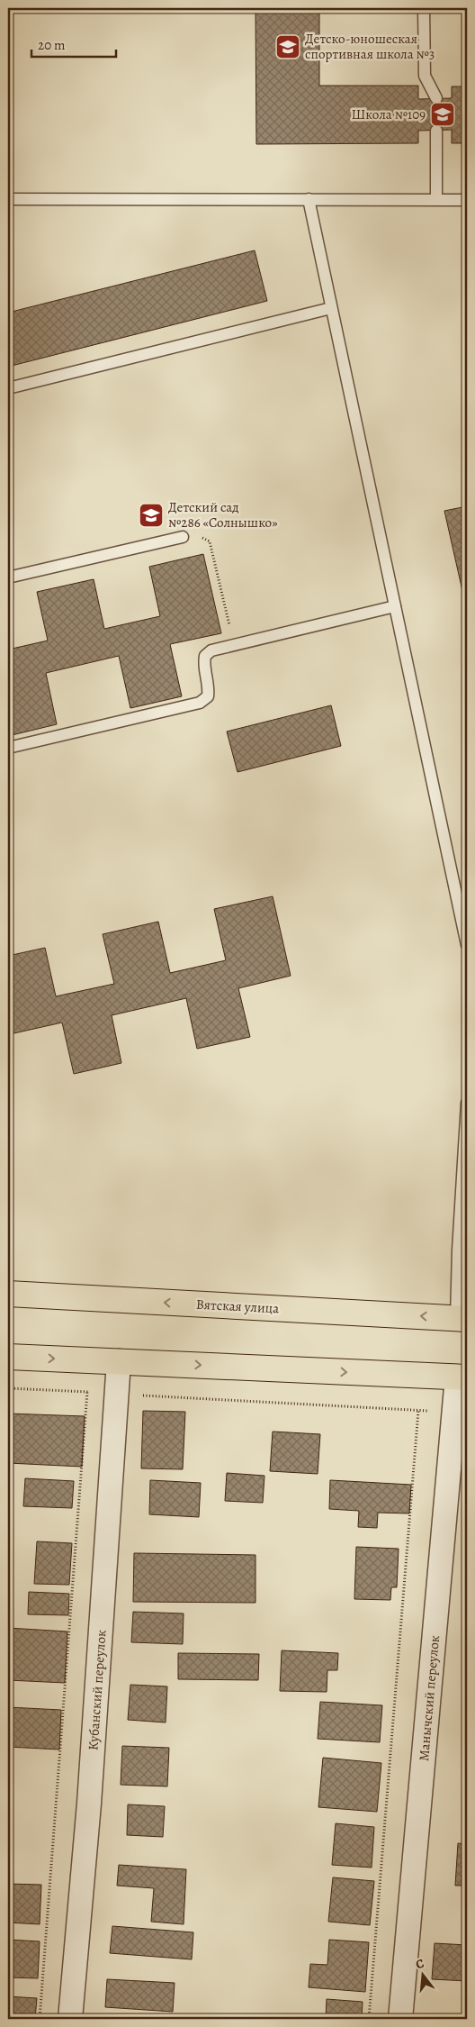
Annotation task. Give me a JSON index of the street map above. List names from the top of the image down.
{
  "streets": {
    "main road": ["Вятская улица"],
    "street": ["Кубанский переулок", "Манычский переулок"]
  },
  "places": {
    "school or university": ["Детско-юношеская спортивная школа №3", "Школа №109", "Детский сад №286 «Солнышко»"]
  },
  "scale_bar": "20 m",
  "north": "top"
}
